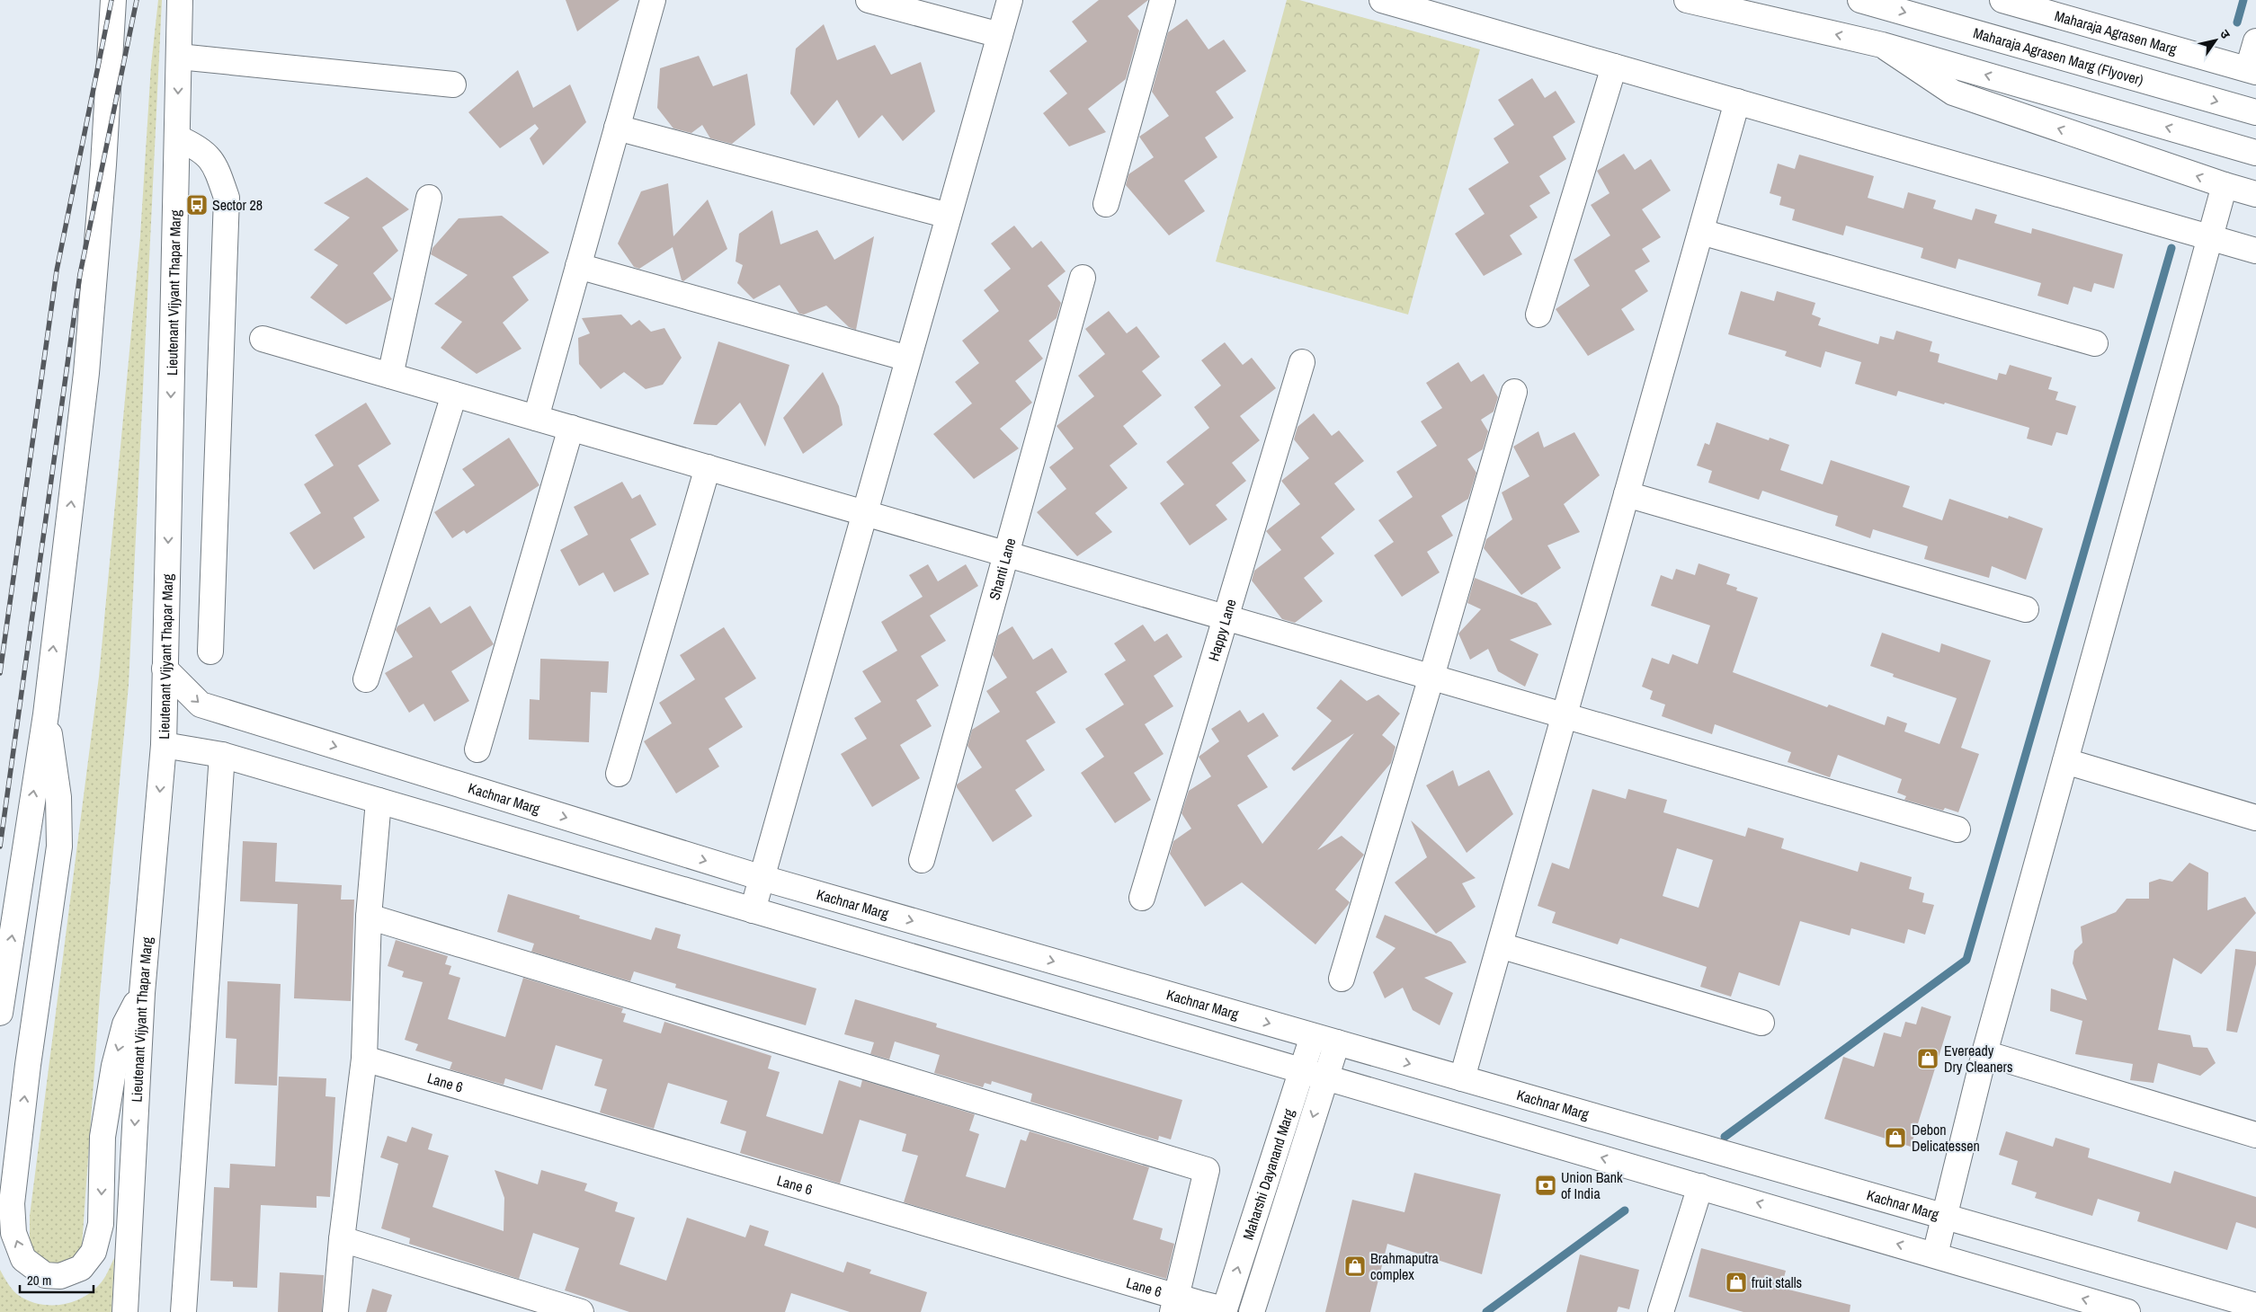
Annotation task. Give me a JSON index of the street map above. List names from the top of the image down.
{
  "streets": {
    "street": [
      "Maharaja Agrasen Marg",
      "Maharaja Agrasen Marg (Flyover)",
      "Lieutenant Vijyant Thapar Marg",
      "Shanti Lane",
      "Happy Lane",
      "Kachnar Marg",
      "Lane 6",
      "Maharshi Dayanand Marg"
    ]
  },
  "crossings": [
    ["Lieutenant Vijyant Thapar Marg", "Kachnar Marg"],
    ["Kachnar Marg", "Maharshi Dayanand Marg"],
    ["Lane 6", "Maharshi Dayanand Marg"]
  ],
  "places": {
    "bus stop": ["Sector 28"],
    "shop": [
      "Eveready Dry Cleaners",
      "Debon Delicatessen",
      "Brahmaputra complex",
      "fruit stalls"
    ],
    "bank": ["Union Bank of India"]
  },
  "scale_bar": "20 m",
  "north": "top right"
}
